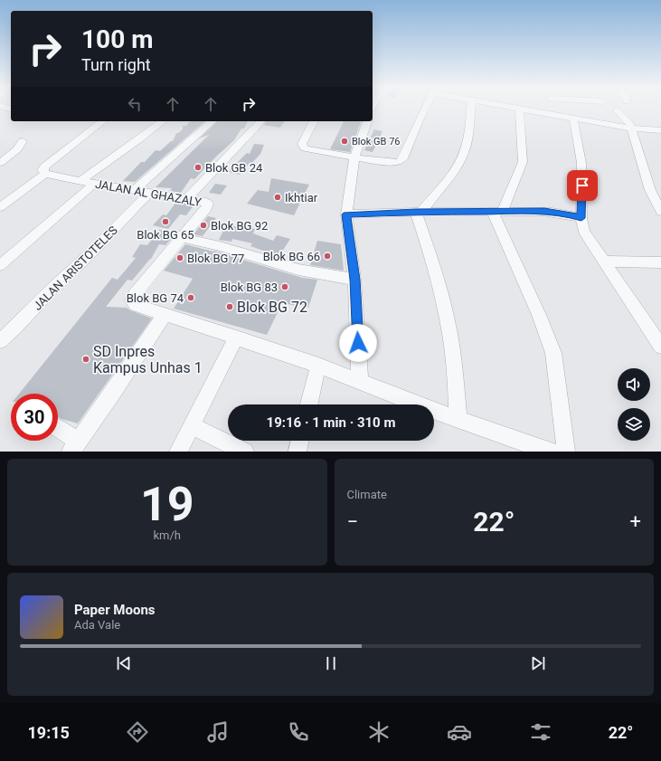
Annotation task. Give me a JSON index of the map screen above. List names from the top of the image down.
{
  "streets": {
    "street": ["JALAN AL GHAZALY", "JALAN ARISTOTELES"]
  },
  "crossings": [
    ["JALAN AL GHAZALY", "JALAN ARISTOTELES"]
  ],
  "places": [
    "Blok GB 76",
    "Blok GB 24",
    "Ikhtiar",
    "Blok BG 65",
    "Blok BG 92",
    "Blok BG 66",
    "Blok BG 77",
    "Blok BG 83",
    "Blok BG 74",
    "Blok BG 72",
    "SD Inpres Kampus Unhas 1"
  ],
  "page": {
    "turn": ["100 m", "Turn right"],
    "limit": "30",
    "trip": "19:16 · 1 min · 310 m",
    "tile": [
      ["19", "km/h"],
      "Climate"
    ],
    "heat": ["−", "22°", "+"],
    "song": ["Paper Moons", "Ada Vale"],
    "tabs": ["19:15", "22°"]
  }
}
